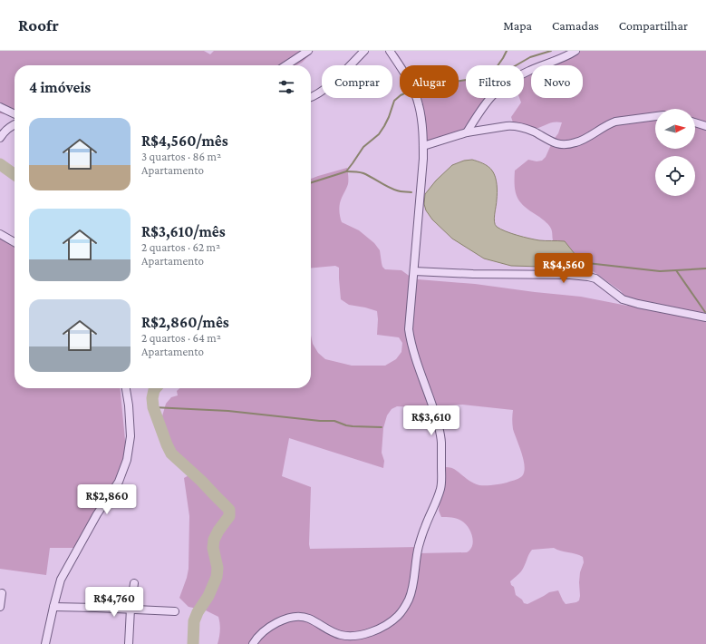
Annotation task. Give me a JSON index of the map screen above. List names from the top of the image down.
{
  "north": "right",
  "page": {
    "header": "Roofr",
    "nav": ["Mapa", "Camadas", "Compartilhar"],
    "chip": [
      "Comprar",
      "Alugar",
      "Filtros",
      "Novo"
    ],
    "heading": "4 imóveis",
    "list": [
      {
        "name": "R$4,560/mês",
        "note": "3 quartos · 86 m² · Apartamento"
      },
      {
        "name": "R$3,610/mês",
        "note": "2 quartos · 62 m² · Apartamento"
      },
      {
        "name": "R$2,860/mês",
        "note": "2 quartos · 64 m² · Apartamento"
      }
    ],
    "price": [
      "R$4,560",
      "R$3,610",
      "R$2,860",
      "R$4,760"
    ]
  }
}
